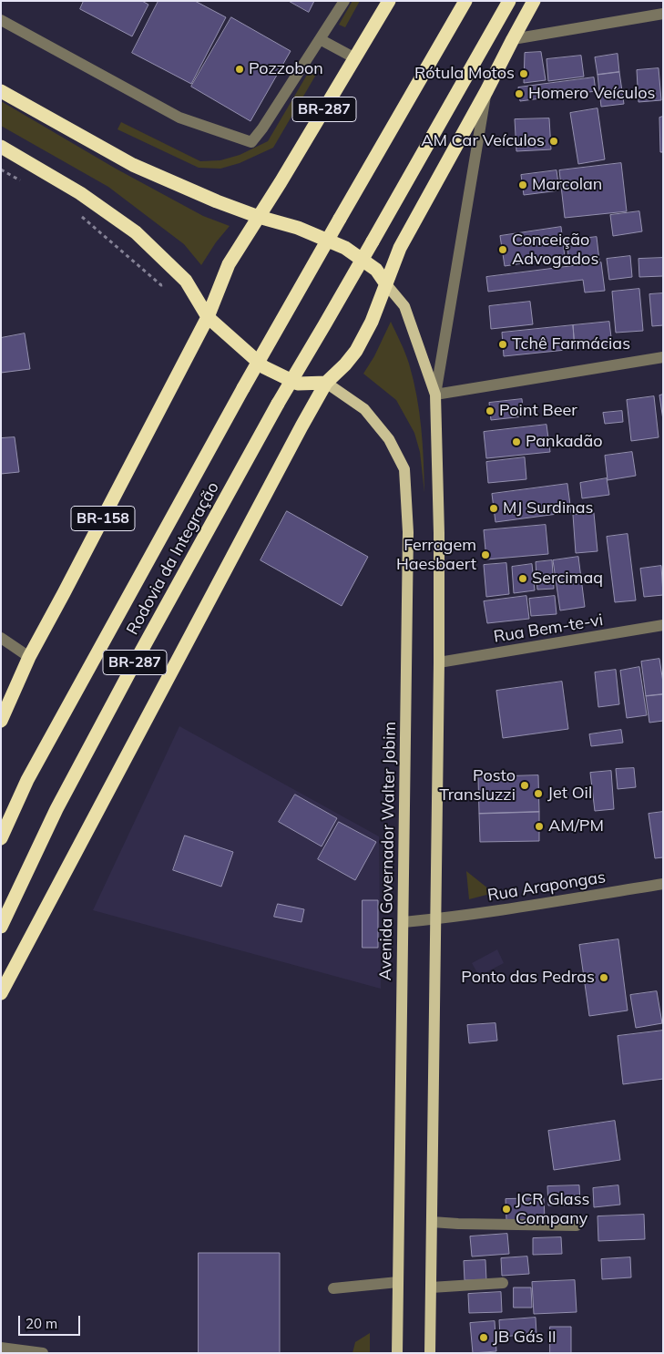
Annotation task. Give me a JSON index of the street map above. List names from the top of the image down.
{
  "streets": {
    "highway": ["BR-287", "BR-158", "Rodovia da Integração"],
    "main road": ["Avenida Governador Walter Jobim"],
    "street": ["Rua Bem-te-vi", "Rua Arapongas"]
  },
  "crossings": [
    ["BR-287", "BR-158"],
    ["Avenida Governador Walter Jobim", "Rua Arapongas"]
  ],
  "places": [
    "Pozzobon",
    "Rótula Motos",
    "Homero Veículos",
    "AM Car Veículos",
    "Marcolan",
    "Conceição Advogados",
    "Tchê Farmácias",
    "Point Beer",
    "Pankadão",
    "MJ Surdinas",
    "Ferragem Haesbaert",
    "Sercimaq",
    "Posto Transluzzi",
    "Jet Oil",
    "AM/PM",
    "Ponto das Pedras",
    "JCR Glass Company",
    "JB Gás II"
  ],
  "scale_bar": "20 m"
}
